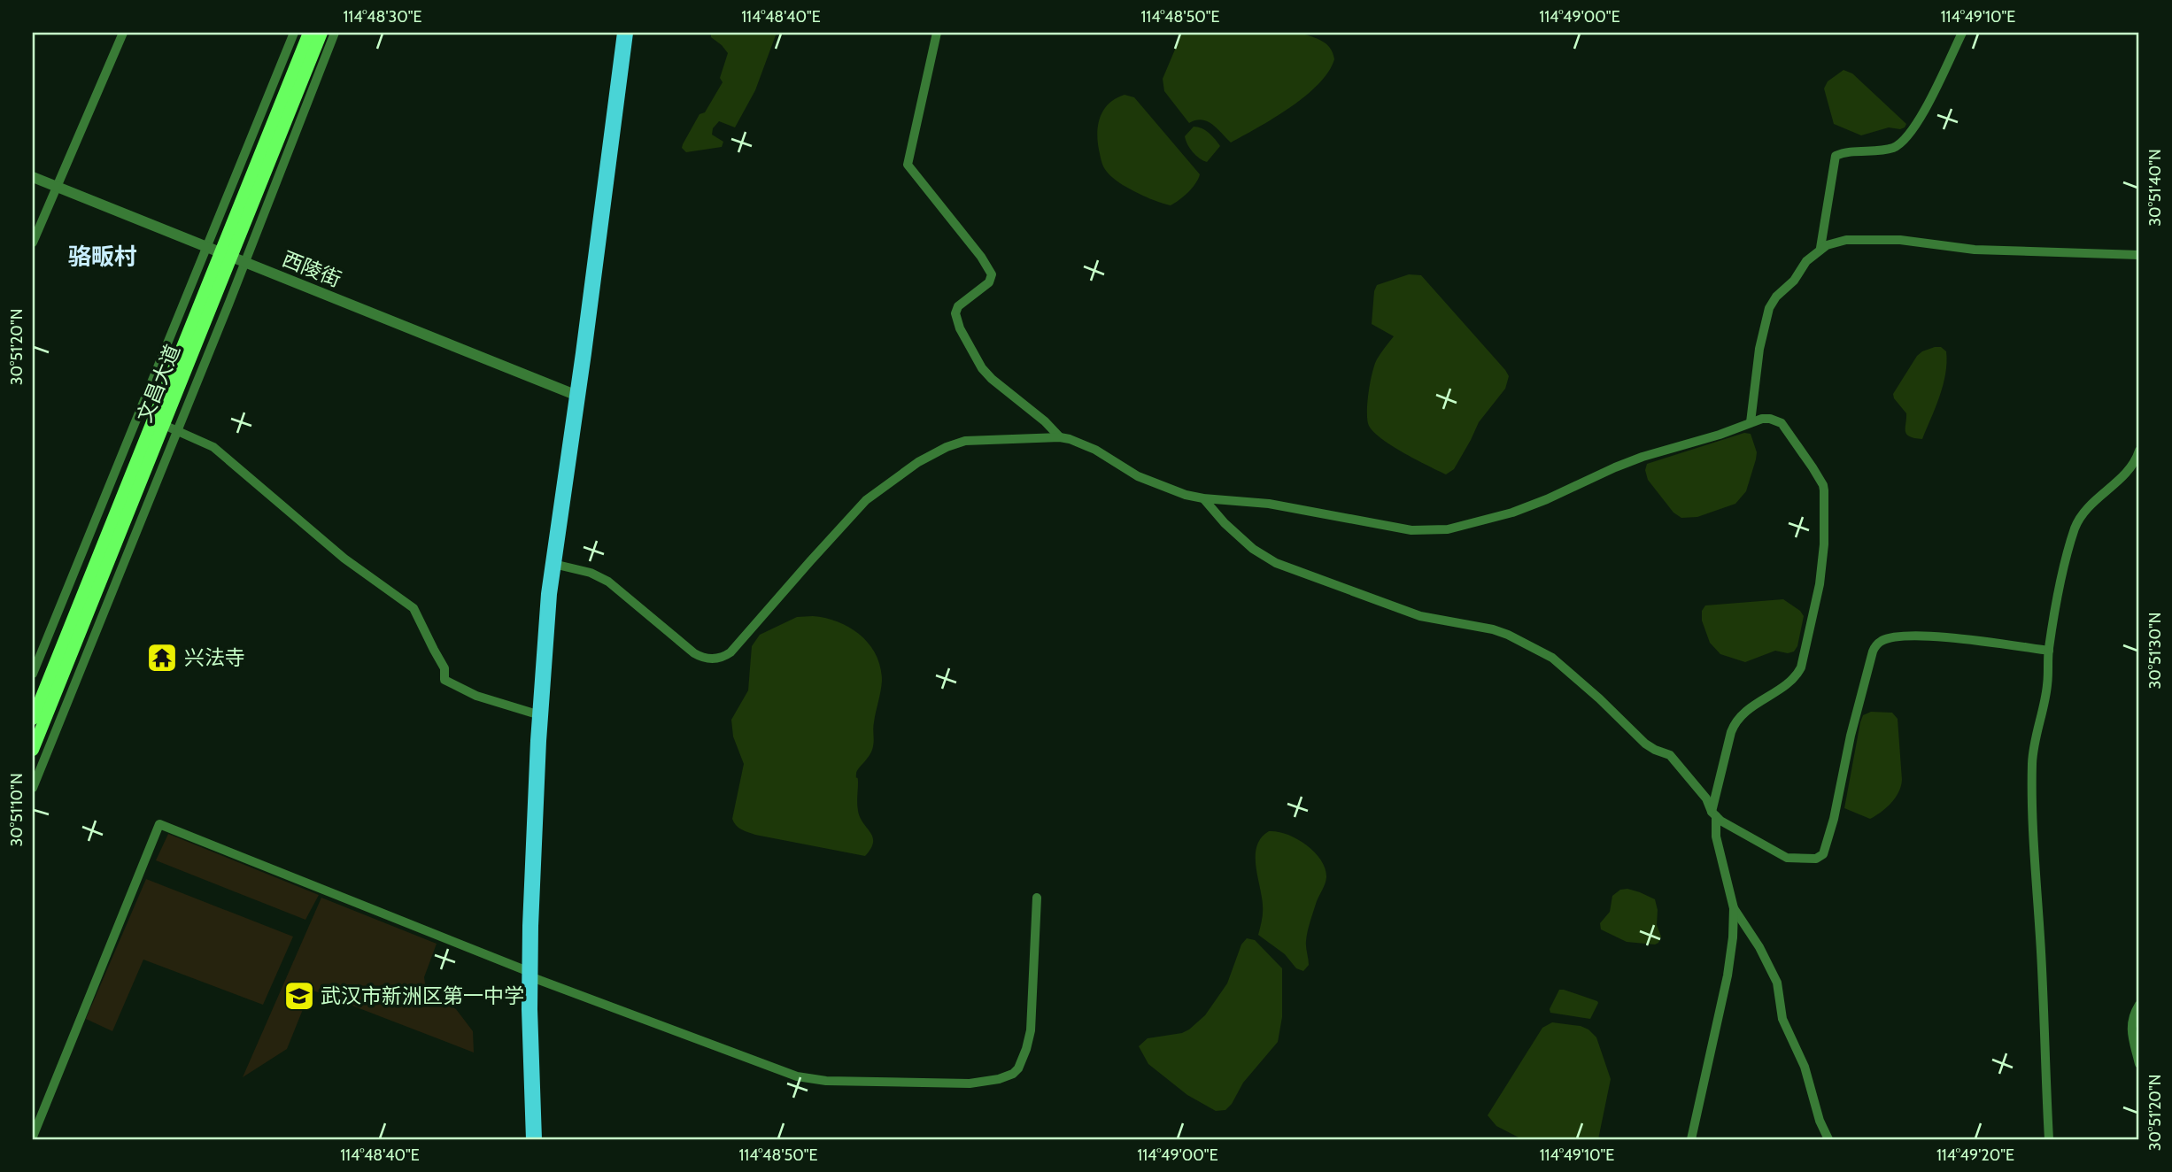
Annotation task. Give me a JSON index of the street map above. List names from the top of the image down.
{
  "streets": {
    "main road": ["文昌大道"],
    "street": ["西陵街"]
  },
  "crossings": [
    ["西陵街", "文昌大道"]
  ],
  "districts": ["骆畈村"],
  "places": {
    "temple": ["兴法寺"],
    "school or university": ["武汉市新洲区第一中学"]
  },
  "coordinates": [
    "114°48'30\"E",
    "114°48'40\"E",
    "114°48'50\"E",
    "114°49'00\"E",
    "114°49'10\"E",
    "30°51'40\"N",
    "30°51'20\"N",
    "30°51'30\"N",
    "30°51'10\"N",
    "114°49'20\"E"
  ]
}
